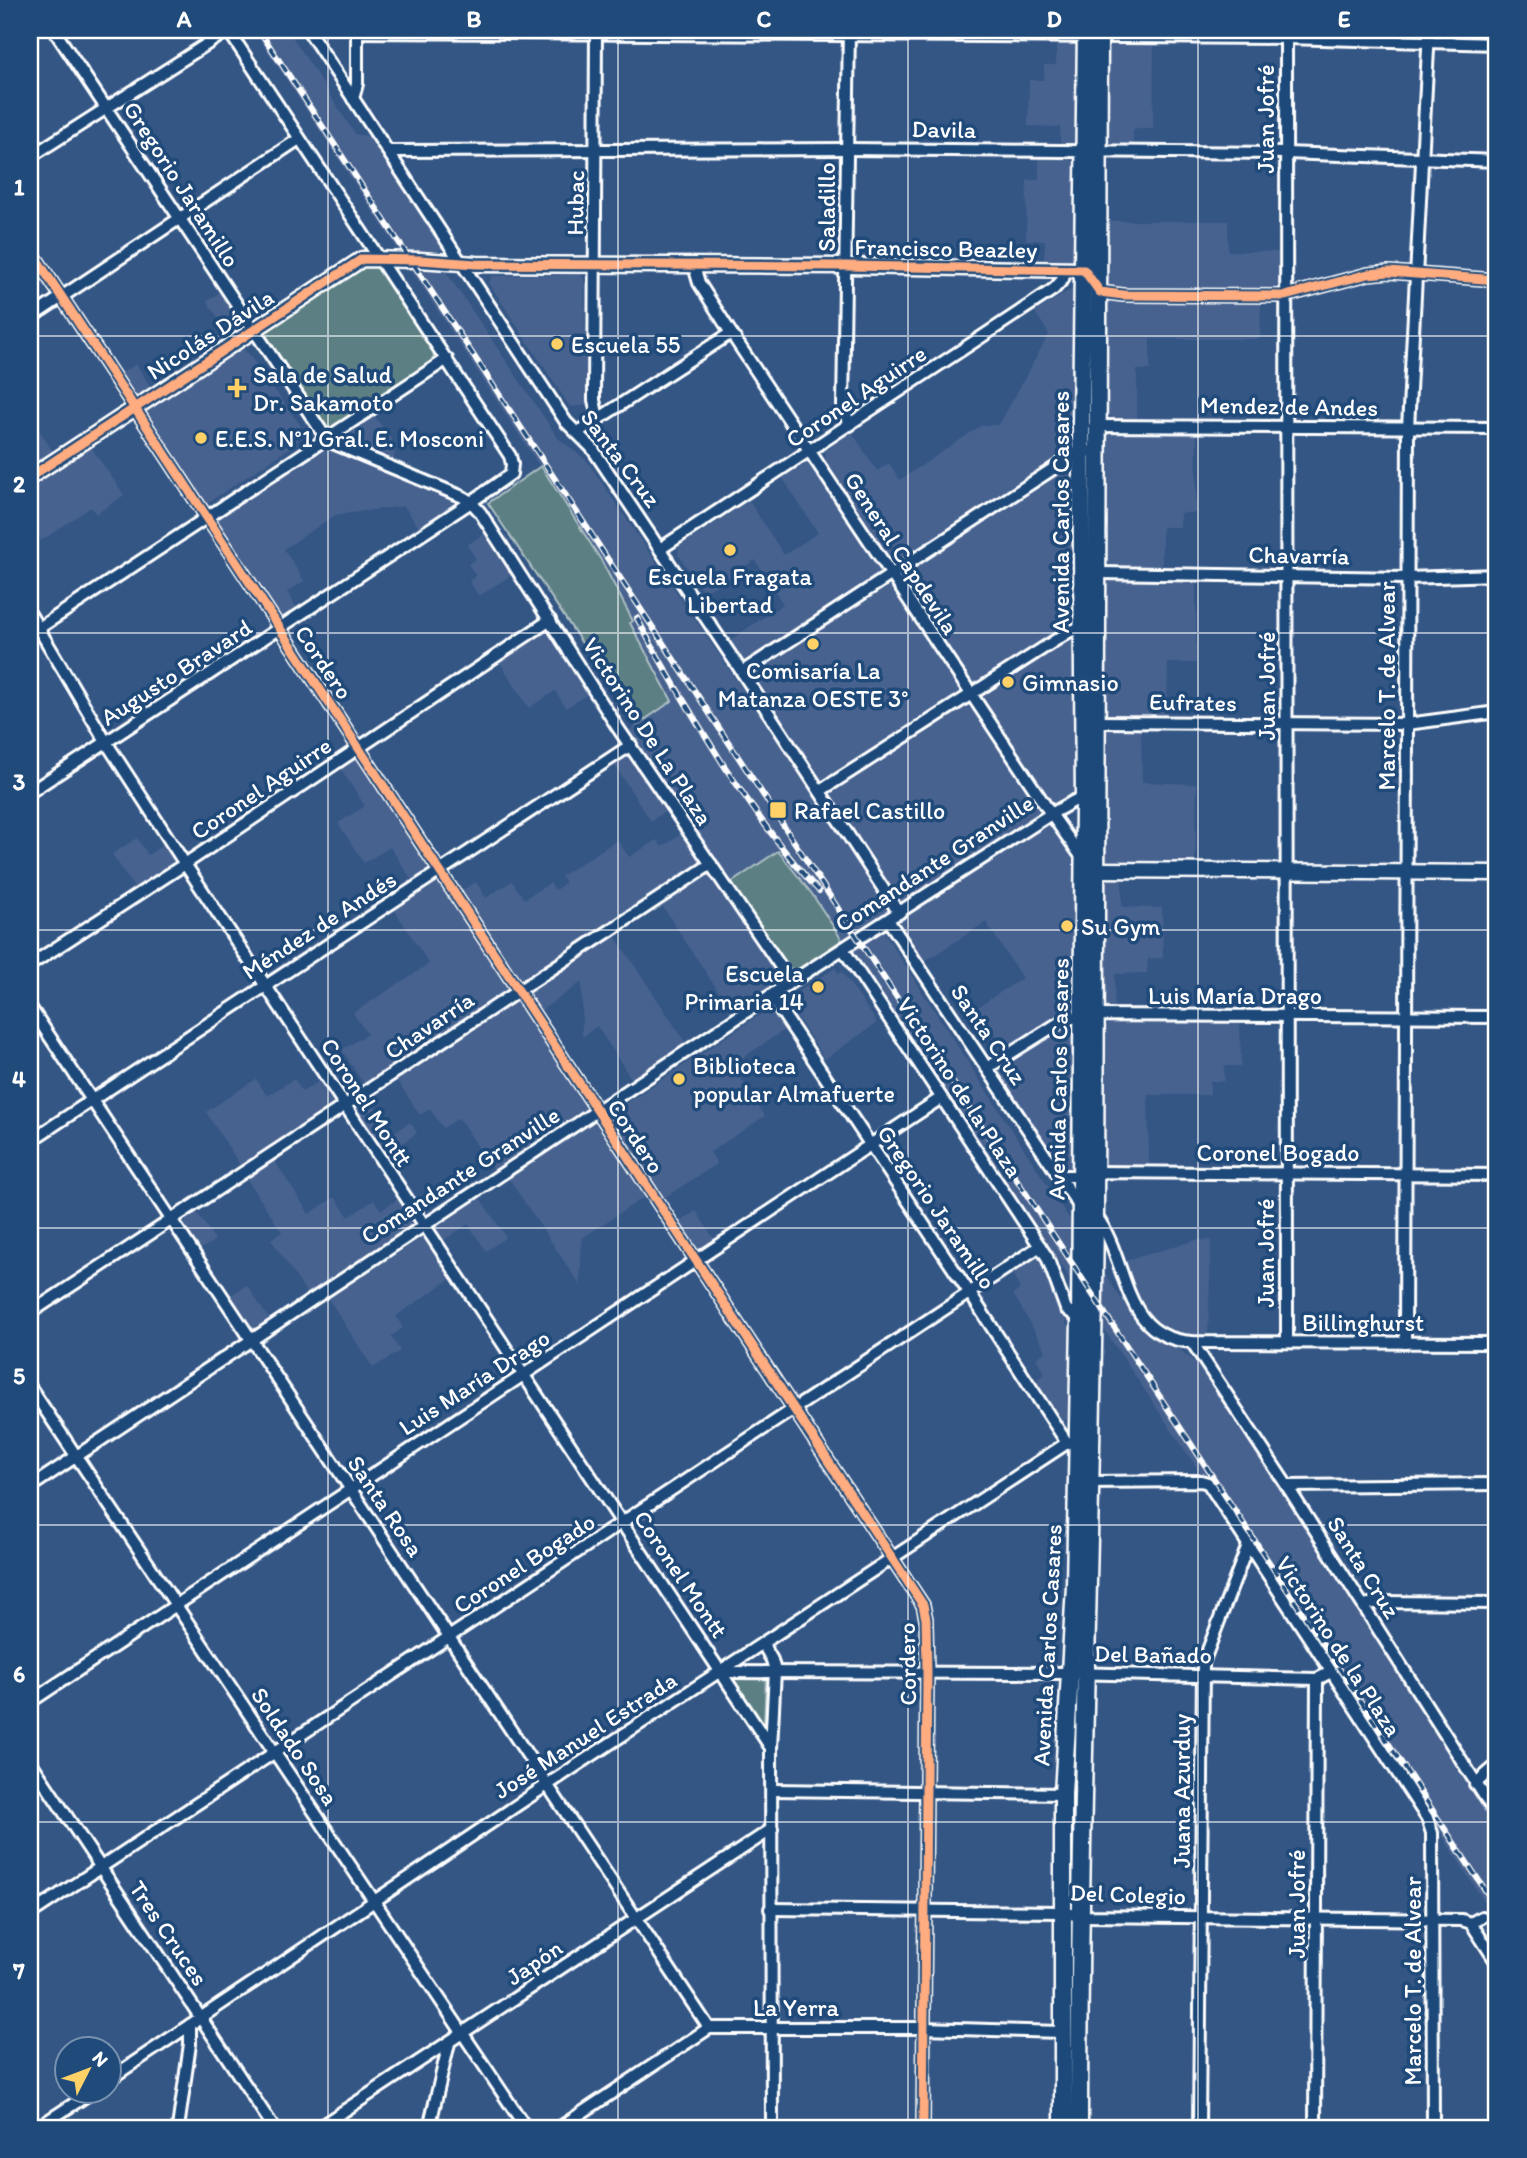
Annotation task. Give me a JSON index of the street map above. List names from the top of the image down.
{
  "streets": {
    "main road": ["Avenida Carlos Casares"],
    "street": [
      "Juan Jofré",
      "Davila",
      "Gregorio Jaramillo",
      "Hubac",
      "Saladillo",
      "Francisco Beazley",
      "Nicolás Dávila",
      "Coronel Aguirre",
      "Mendez de Andes",
      "Santa Cruz",
      "General Capdevila",
      "Chavarría",
      "Cordero",
      "Augusto Bravard",
      "Marcelo T. de Alvear",
      "Eufrates",
      "Victorino De La Plaza",
      "Comandante Granville",
      "Méndez de Andés",
      "Luis María Drago",
      "Victorino de la Plaza",
      "Coronel Montt",
      "Coronel Bogado",
      "Billinghurst",
      "Santa Rosa",
      "Del Bañado",
      "José Manuel Estrada",
      "Soldado Sosa",
      "Juana Azurduy",
      "Del Colegio",
      "Tres Cruces",
      "Japón",
      "La Yerra"
    ]
  },
  "crossings": [
    ["Juan Jofré", "Davila"],
    ["Juan Jofré", "Mendez de Andes"],
    ["Juan Jofré", "Chavarría"],
    ["Juan Jofré", "Eufrates"],
    ["Juan Jofré", "Luis María Drago"],
    ["Juan Jofré", "Coronel Bogado"],
    ["Juan Jofré", "Billinghurst"],
    ["Juan Jofré", "Del Bañado"],
    ["Juan Jofré", "Del Colegio"],
    ["Davila", "Hubac"],
    ["Davila", "Saladillo"],
    ["Davila", "Santa Cruz"],
    ["Davila", "Avenida Carlos Casares"],
    ["Davila", "Marcelo T. de Alvear"],
    ["Gregorio Jaramillo", "Nicolás Dávila"],
    ["Gregorio Jaramillo", "Avenida Carlos Casares"],
    ["Gregorio Jaramillo", "Augusto Bravard"],
    ["Gregorio Jaramillo", "Victorino De La Plaza"],
    ["Gregorio Jaramillo", "Comandante Granville"],
    ["Gregorio Jaramillo", "Luis María Drago"],
    ["Gregorio Jaramillo", "Coronel Bogado"],
    ["Gregorio Jaramillo", "José Manuel Estrada"],
    ["Hubac", "Francisco Beazley"],
    ["Saladillo", "Francisco Beazley"],
    ["Saladillo", "Coronel Aguirre"],
    ["Francisco Beazley", "Nicolás Dávila"],
    ["Francisco Beazley", "Coronel Aguirre"],
    ["Francisco Beazley", "Santa Cruz"],
    ["Francisco Beazley", "Avenida Carlos Casares"],
    ["Francisco Beazley", "General Capdevila"],
    ["Nicolás Dávila", "Cordero"],
    ["Coronel Aguirre", "Santa Cruz"],
    ["Coronel Aguirre", "General Capdevila"],
    ["Coronel Aguirre", "Cordero"],
    ["Coronel Aguirre", "Victorino De La Plaza"],
    ["Coronel Aguirre", "Coronel Montt"],
    ["Mendez de Andes", "Avenida Carlos Casares"],
    ["Mendez de Andes", "Marcelo T. de Alvear"],
    ["Santa Cruz", "Avenida Carlos Casares"],
    ["Santa Cruz", "Comandante Granville"],
    ["Santa Cruz", "Luis María Drago"],
    ["Santa Cruz", "Coronel Bogado"],
    ["Santa Cruz", "Billinghurst"],
    ["Avenida Carlos Casares", "General Capdevila"],
    ["Avenida Carlos Casares", "Chavarría"],
    ["Avenida Carlos Casares", "Eufrates"],
    ["Avenida Carlos Casares", "Comandante Granville"],
    ["Avenida Carlos Casares", "Luis María Drago"],
    ["Avenida Carlos Casares", "Victorino de la Plaza"],
    ["Avenida Carlos Casares", "Coronel Bogado"],
    ["Avenida Carlos Casares", "Billinghurst"],
    ["Avenida Carlos Casares", "Del Bañado"],
    ["Avenida Carlos Casares", "José Manuel Estrada"],
    ["Avenida Carlos Casares", "Del Colegio"],
    ["Avenida Carlos Casares", "La Yerra"],
    ["General Capdevila", "Comandante Granville"],
    ["Chavarría", "Cordero"],
    ["Chavarría", "Marcelo T. de Alvear"],
    ["Chavarría", "Victorino De La Plaza"],
    ["Chavarría", "Coronel Montt"],
    ["Chavarría", "Santa Rosa"],
    ["Cordero", "Augusto Bravard"],
    ["Cordero", "Comandante Granville"],
    ["Cordero", "Méndez de Andés"],
    ["Cordero", "Luis María Drago"],
    ["Cordero", "Coronel Bogado"],
    ["Cordero", "Del Bañado"],
    ["Cordero", "José Manuel Estrada"],
    ["Cordero", "Del Colegio"],
    ["Cordero", "La Yerra"],
    ["Augusto Bravard", "Victorino De La Plaza"],
    ["Augusto Bravard", "Coronel Montt"],
    ["Marcelo T. de Alvear", "Eufrates"],
    ["Marcelo T. de Alvear", "Luis María Drago"],
    ["Marcelo T. de Alvear", "Victorino de la Plaza"],
    ["Marcelo T. de Alvear", "Coronel Bogado"],
    ["Marcelo T. de Alvear", "Billinghurst"],
    ["Marcelo T. de Alvear", "Del Colegio"],
    ["Victorino De La Plaza", "Comandante Granville"],
    ["Victorino De La Plaza", "Méndez de Andés"],
    ["Comandante Granville", "Victorino de la Plaza"],
    ["Comandante Granville", "Coronel Montt"],
    ["Comandante Granville", "Santa Rosa"],
    ["Comandante Granville", "Soldado Sosa"],
    ["Méndez de Andés", "Coronel Montt"],
    ["Méndez de Andés", "Santa Rosa"],
    ["Luis María Drago", "Victorino de la Plaza"],
    ["Luis María Drago", "Coronel Montt"],
    ["Luis María Drago", "Santa Rosa"],
    ["Luis María Drago", "Soldado Sosa"],
    ["Victorino de la Plaza", "Coronel Bogado"],
    ["Victorino de la Plaza", "Del Bañado"],
    ["Victorino de la Plaza", "Juana Azurduy"],
    ["Coronel Montt", "Coronel Bogado"],
    ["Coronel Montt", "Del Bañado"],
    ["Coronel Montt", "José Manuel Estrada"],
    ["Coronel Montt", "Del Colegio"],
    ["Coronel Montt", "Japón"],
    ["Coronel Montt", "La Yerra"],
    ["Coronel Bogado", "Santa Rosa"],
    ["Coronel Bogado", "Soldado Sosa"],
    ["Coronel Bogado", "Tres Cruces"],
    ["Santa Rosa", "José Manuel Estrada"],
    ["Santa Rosa", "Japón"],
    ["Santa Rosa", "La Yerra"],
    ["Del Bañado", "José Manuel Estrada"],
    ["Del Bañado", "Juana Azurduy"],
    ["José Manuel Estrada", "Soldado Sosa"],
    ["José Manuel Estrada", "Tres Cruces"],
    ["Soldado Sosa", "Japón"],
    ["Juana Azurduy", "Del Colegio"]
  ],
  "places": {
    "other": [
      "Escuela 55",
      "E.E.S. N°1 Gral. E. Mosconi",
      "Escuela Fragata Libertad",
      "Comisaría La Matanza OESTE 3°",
      "Gimnasio",
      "Su Gym",
      "Escuela Primaria 14",
      "Biblioteca popular Almafuerte"
    ],
    "health": ["Sala de Salud Dr. Sakamoto"],
    "transit": ["Rafael Castillo"]
  },
  "north": "top right",
  "grid": {
    "columns": [
      "A",
      "B",
      "C",
      "D",
      "E"
    ],
    "rows": [
      "1",
      "2",
      "3",
      "4",
      "5",
      "6",
      "7"
    ]
  }
}
